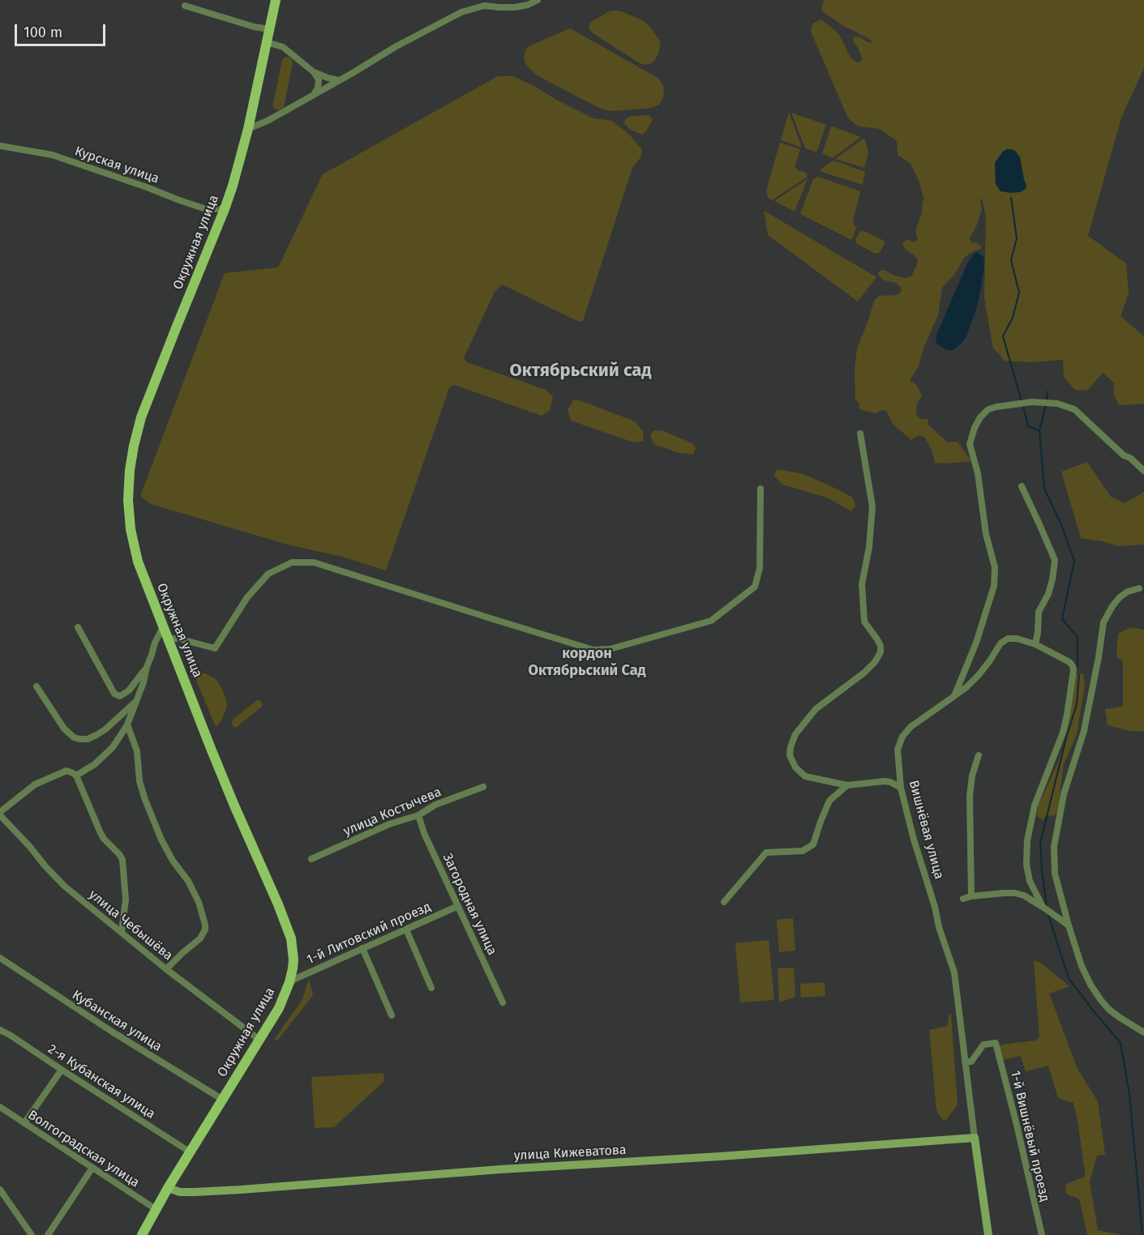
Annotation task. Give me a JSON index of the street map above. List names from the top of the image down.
{
  "streets": {
    "main road": ["Окружная улица", "Вишнёвая улица", "улица Кижеватова"],
    "street": [
      "Курская улица",
      "улица Костычева",
      "Загородная улица",
      "улица Чебышёва",
      "1-й Литовский проезд",
      "Кубанская улица",
      "2-я Кубанская улица",
      "1-й Вишнёвый проезд",
      "Волгоградская улица"
    ]
  },
  "crossings": [
    ["Курская улица", "Окружная улица"],
    ["Окружная улица", "улица Чебышёва"],
    ["Окружная улица", "1-й Литовский проезд"],
    ["Окружная улица", "Кубанская улица"],
    ["Окружная улица", "2-я Кубанская улица"],
    ["Окружная улица", "Волгоградская улица"],
    ["Окружная улица", "улица Кижеватова"],
    ["улица Костычева", "Загородная улица"],
    ["Вишнёвая улица", "1-й Вишнёвый проезд"],
    ["Вишнёвая улица", "улица Кижеватова"],
    ["Загородная улица", "1-й Литовский проезд"]
  ],
  "districts": ["Октябрьский сад", "кордон Октябрьский Сад"],
  "scale_bar": "100 m"
}
